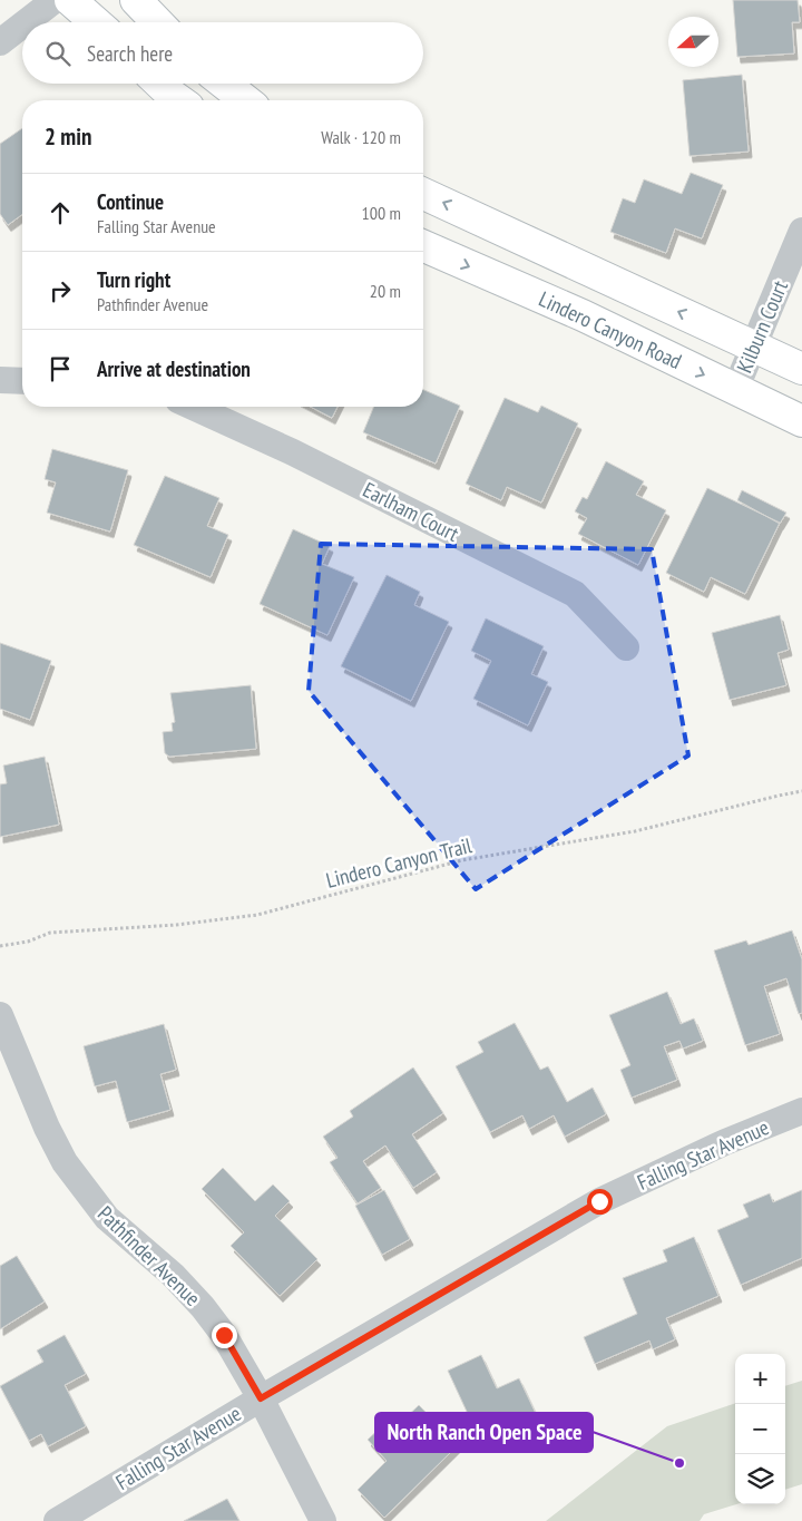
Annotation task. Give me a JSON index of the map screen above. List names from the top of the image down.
{
  "streets": {
    "street": [
      "Kilburn Court",
      "Lindero Canyon Road",
      "Earlham Court",
      "Falling Star Avenue",
      "Pathfinder Avenue"
    ],
    "path": ["Lindero Canyon Trail"]
  },
  "crossings": [
    ["Kilburn Court", "Lindero Canyon Road"],
    ["Falling Star Avenue", "Pathfinder Avenue"]
  ],
  "places": ["North Ranch Open Space"],
  "north": "left",
  "page": {
    "search": "Search here",
    "heading": ["2 min", "Walk · 120 m"],
    "list": [
      ["Continue", "Falling Star Avenue", "100 m"],
      ["Turn right", "Pathfinder Avenue", "20 m"],
      "Arrive at destination"
    ],
    "map_buttons": ["+", "−"]
  }
}
